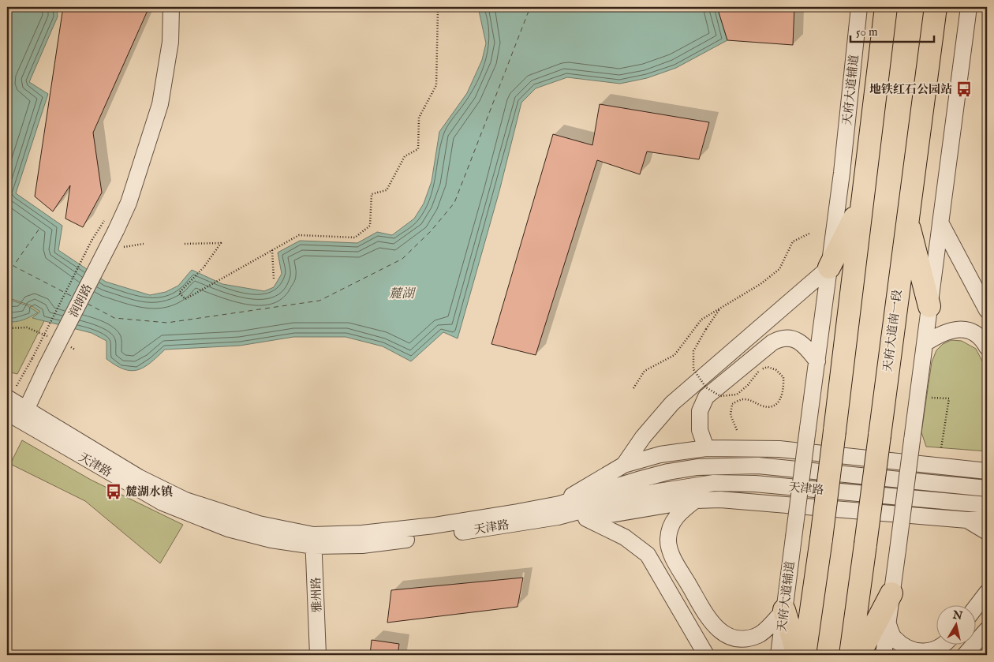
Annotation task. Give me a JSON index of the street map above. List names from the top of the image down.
{
  "streets": {
    "highway": ["天府大道南一段"],
    "street": [
      "天府大道辅道",
      "润朗路",
      "天津路",
      "雅州路"
    ]
  },
  "crossings": [
    ["润朗路", "天津路"],
    ["天津路", "雅州路"]
  ],
  "water": ["麓湖"],
  "places": {
    "bus stop": ["地铁红石公园站", "麓湖水镇"]
  },
  "scale_bar": "50 m",
  "north": "top"
}
